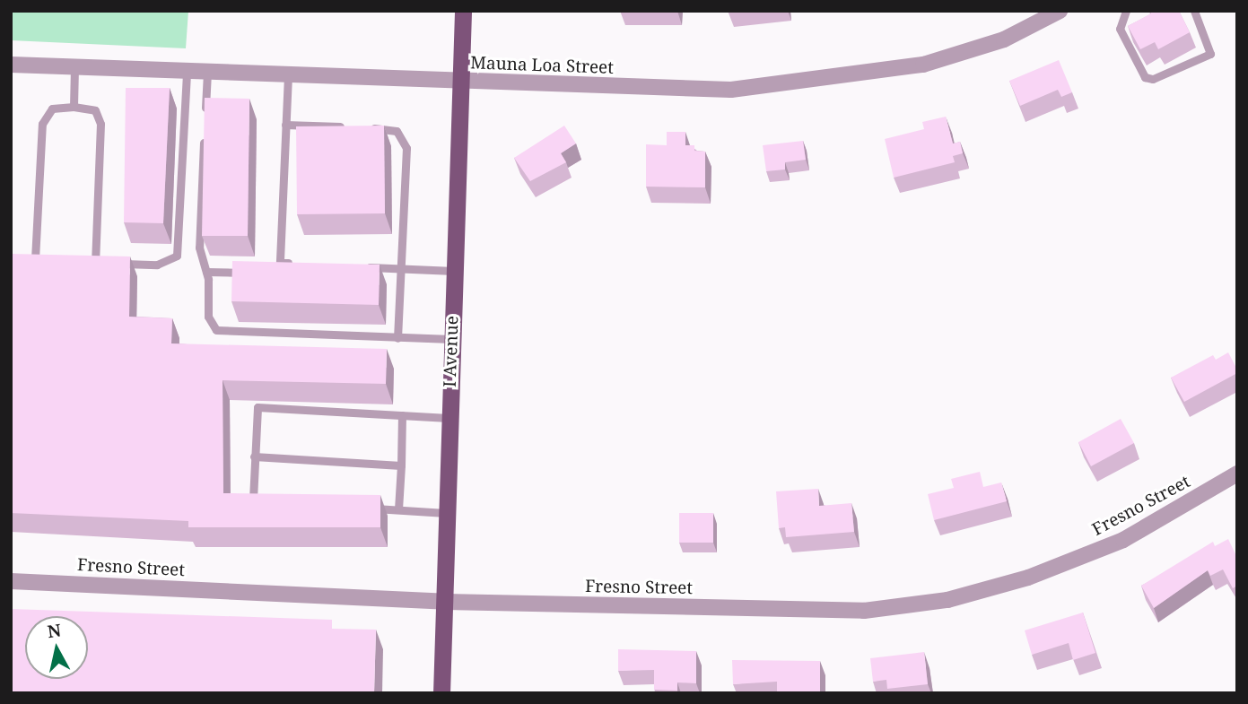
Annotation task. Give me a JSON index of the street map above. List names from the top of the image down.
{
  "streets": {
    "main road": ["I Avenue"],
    "street": ["Mauna Loa Street", "Fresno Street"]
  },
  "crossings": [
    ["Mauna Loa Street", "I Avenue"],
    ["I Avenue", "Fresno Street"]
  ],
  "north": "top"
}
